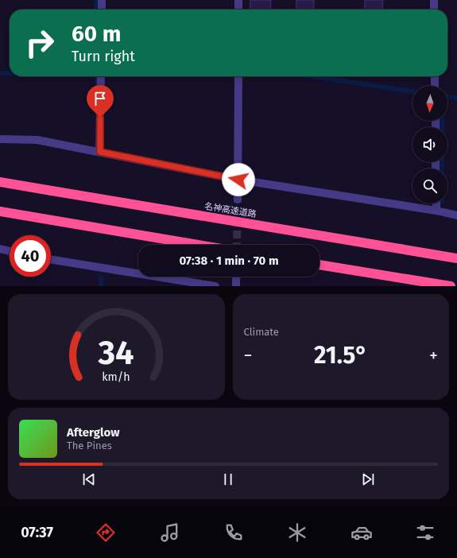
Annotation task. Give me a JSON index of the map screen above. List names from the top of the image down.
{
  "streets": {
    "highway": ["名神高速道路"]
  },
  "north": "bottom",
  "page": {
    "turn": ["60 m", "Turn right"],
    "limit": "40",
    "trip": "07:38 · 1 min · 70 m",
    "tile": "Climate",
    "heat": ["−", "21.5°", "+"],
    "song": ["Afterglow", "The Pines"],
    "tabs": "07:37",
    "gauge": ["34", "km/h"]
  }
}
